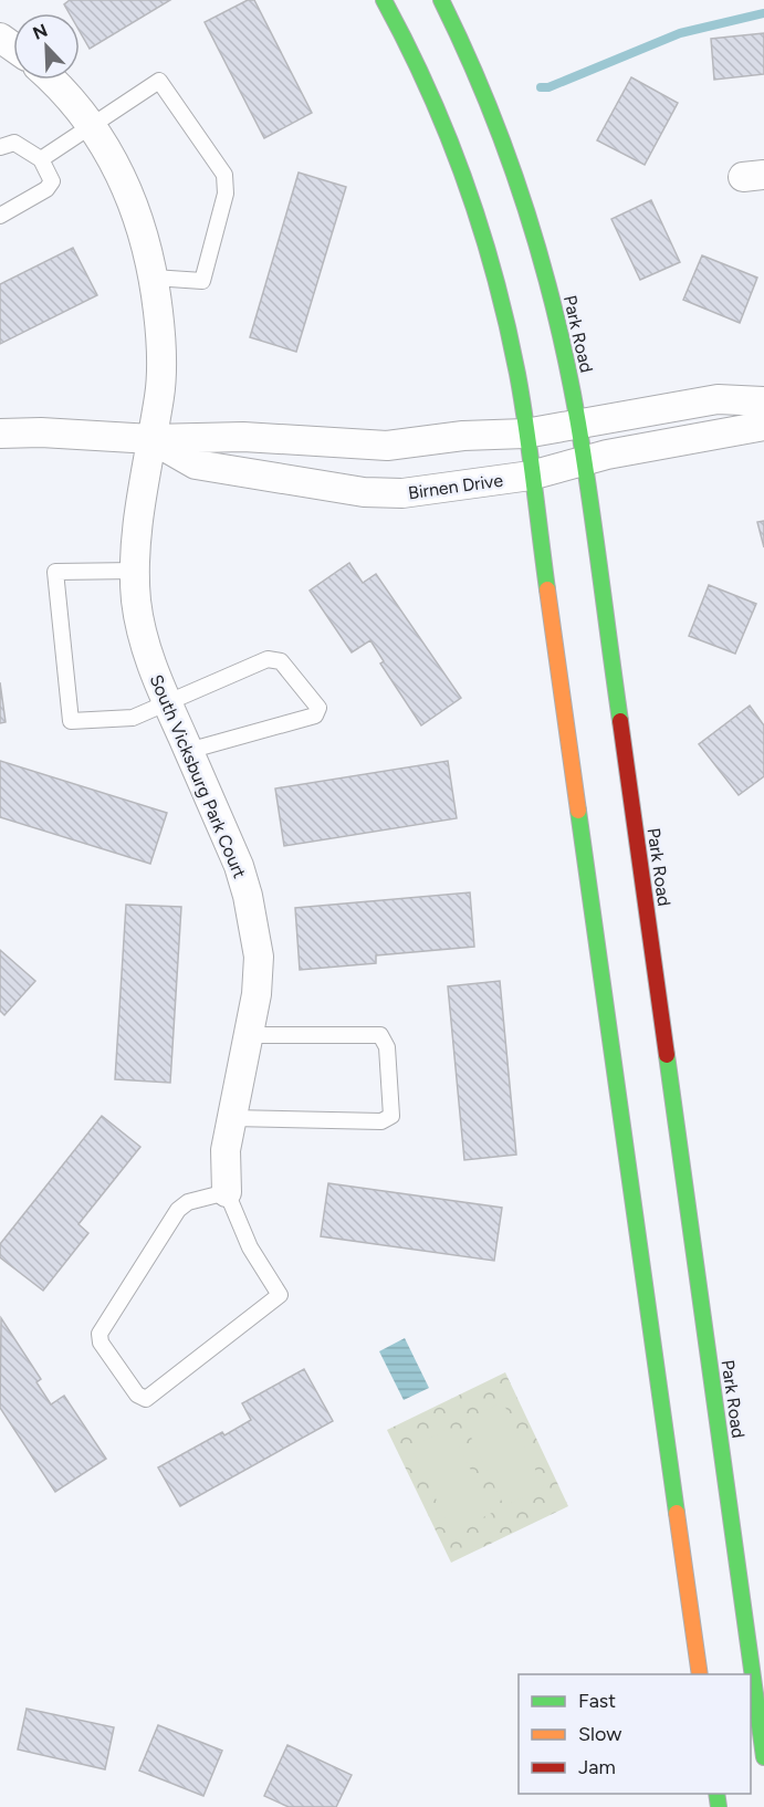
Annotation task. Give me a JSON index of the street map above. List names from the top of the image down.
{
  "streets": {
    "main road": ["Park Road"],
    "street": ["Birnen Drive", "South Vicksburg Park Court"]
  },
  "crossings": [
    ["Park Road", "Birnen Drive"],
    ["Birnen Drive", "South Vicksburg Park Court"]
  ],
  "legend": ["Fast", "Slow", "Jam"],
  "north": "top left"
}
